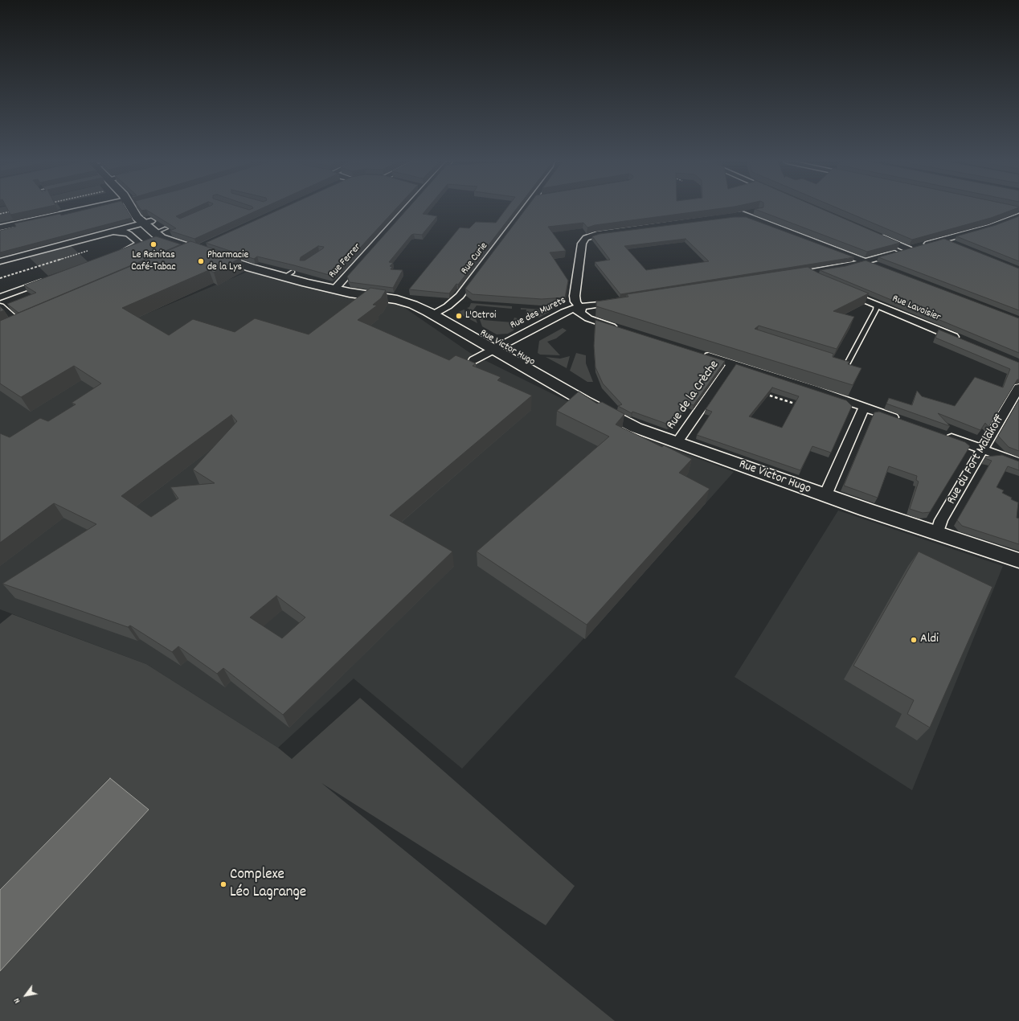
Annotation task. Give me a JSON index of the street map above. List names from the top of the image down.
{
  "streets": {
    "main road": ["Rue Victor Hugo"],
    "street": [
      "Rue Curie",
      "Rue Ferrer",
      "Rue Lavoisier",
      "Rue des Murets",
      "Rue de la Crèche",
      "Rue du Fort Malakoff"
    ]
  },
  "crossings": [
    ["Rue Curie", "Rue Victor Hugo"],
    ["Rue Ferrer", "Rue Victor Hugo"],
    ["Rue des Murets", "Rue Victor Hugo"],
    ["Rue Victor Hugo", "Rue de la Crèche"],
    ["Rue Victor Hugo", "Rue du Fort Malakoff"]
  ],
  "places": [
    "Le Reinitas Café-Tabac",
    "Pharmacie de la Lys",
    "L'Octroi",
    "Aldi",
    "Complexe Léo Lagrange"
  ],
  "north": "bottom left"
}
